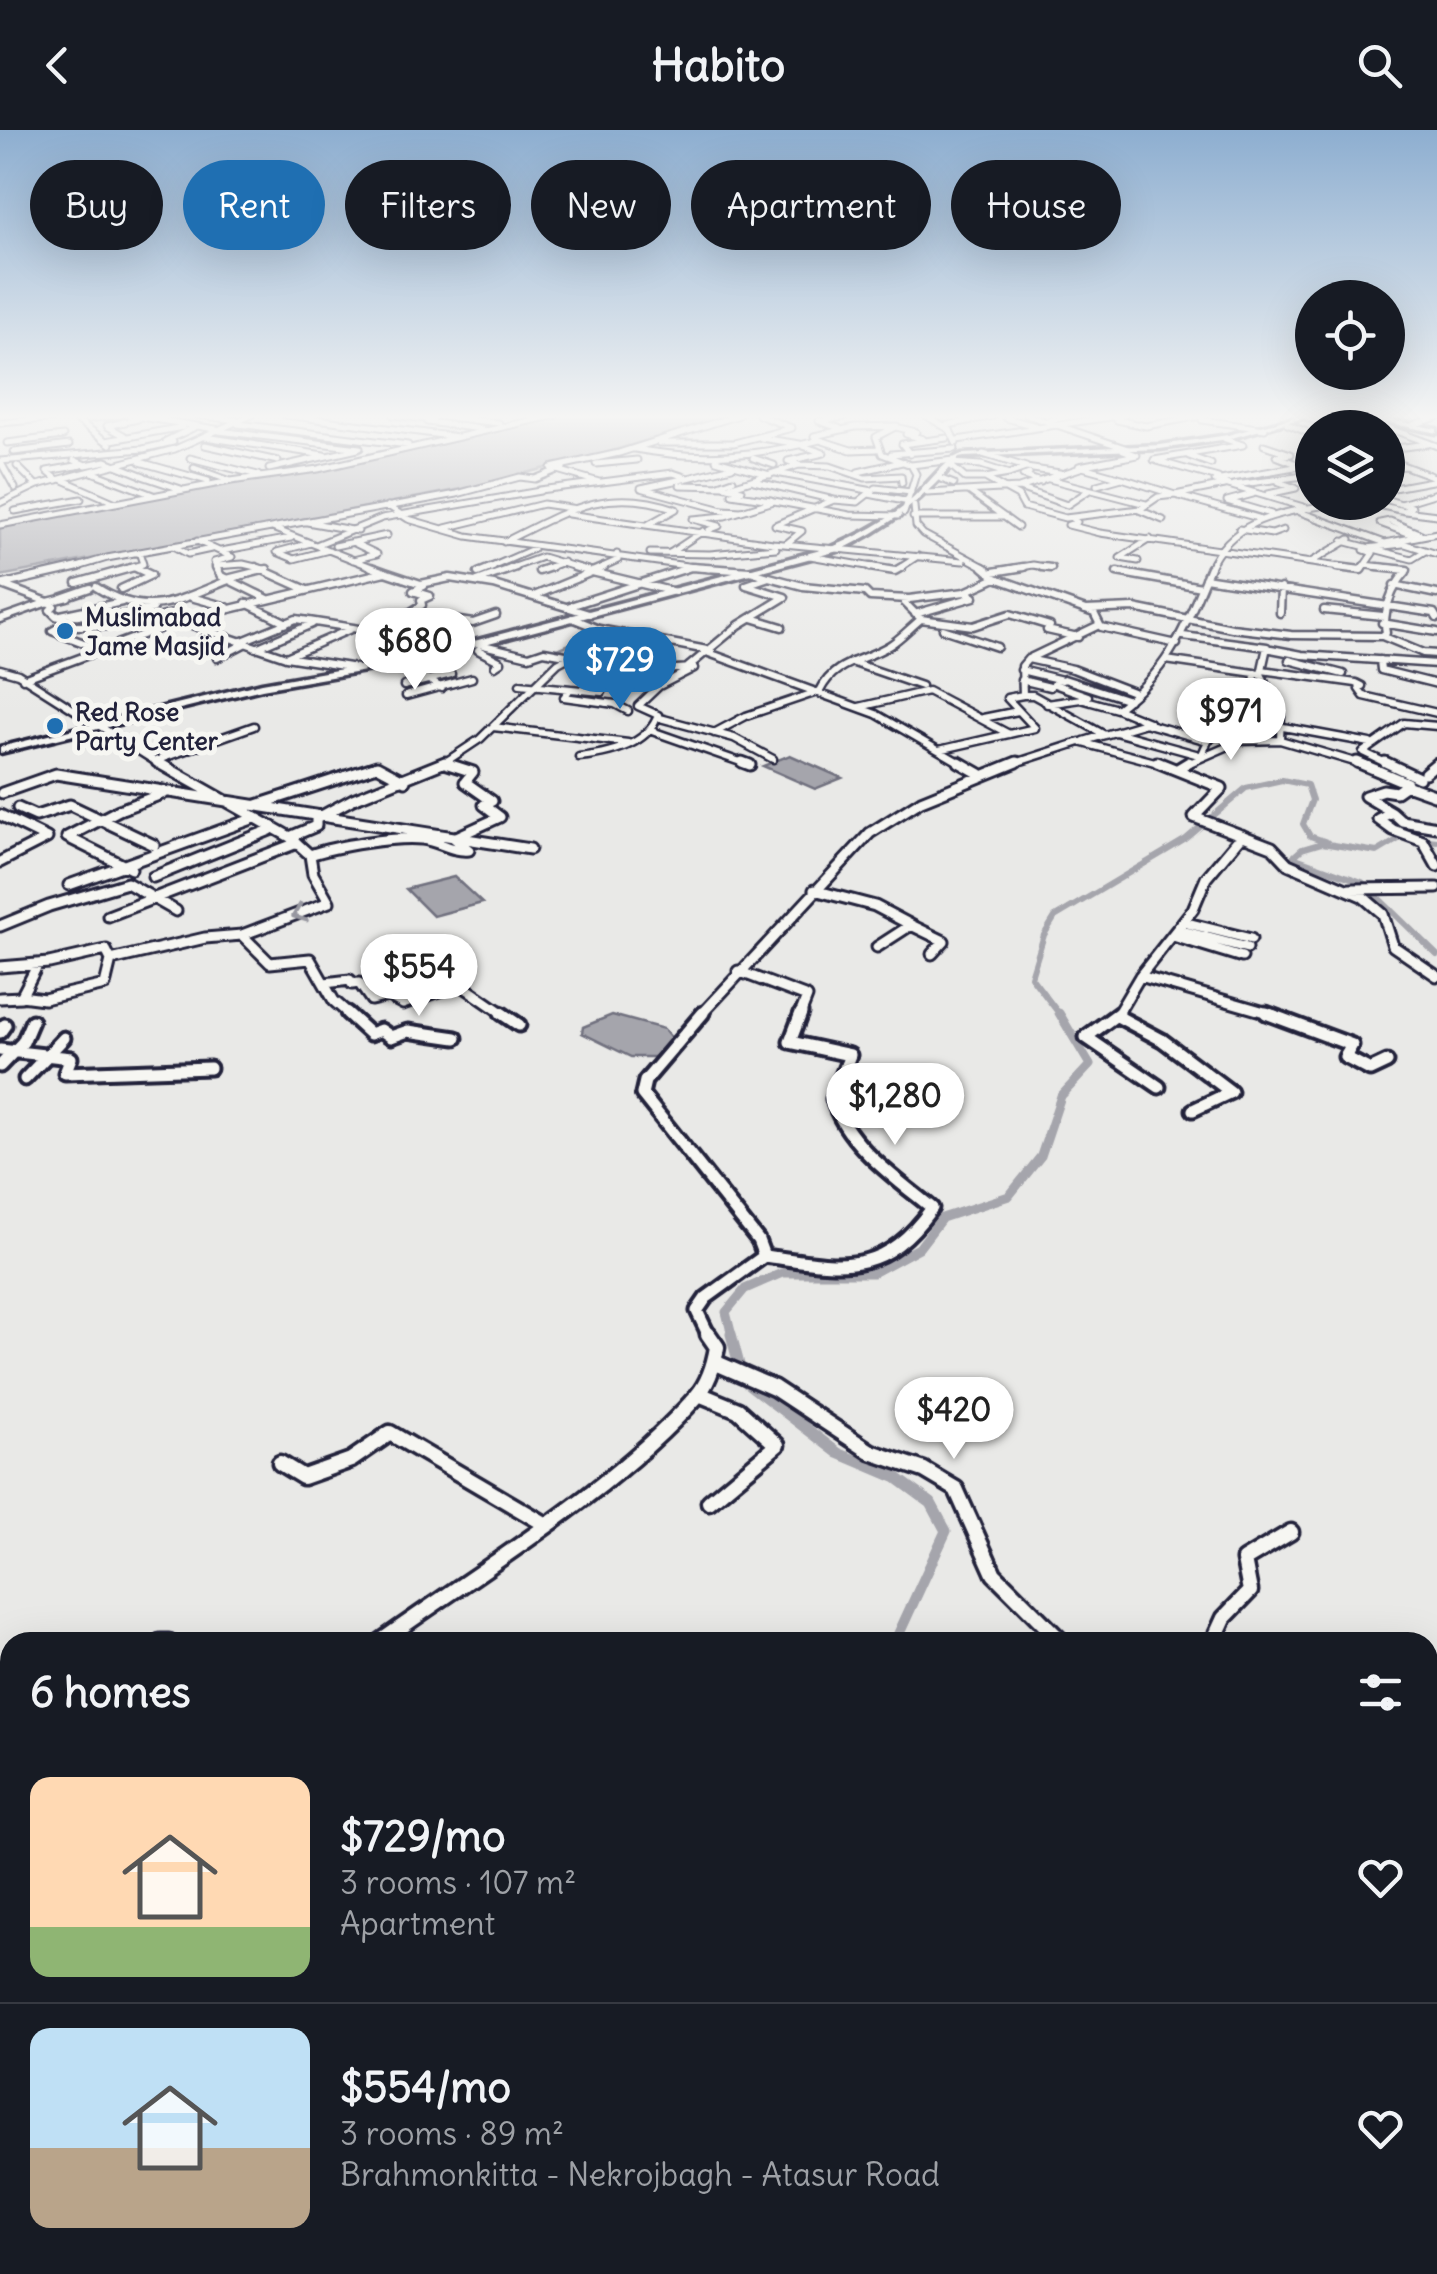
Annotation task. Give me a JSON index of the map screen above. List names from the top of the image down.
{
  "places": ["Muslimabad Jame Masjid", "Red Rose Party Center"],
  "page": {
    "header": "Habito",
    "chip": [
      "Buy",
      "Rent",
      "Filters",
      "New",
      "Apartment",
      "House"
    ],
    "price": [
      "$680",
      "$729",
      "$971",
      "$554",
      "$1,280",
      "$420"
    ],
    "heading": "6 homes",
    "list": [
      {
        "name": "$729/mo",
        "note": "3 rooms · 107 m² · Apartment"
      },
      {
        "name": "$554/mo",
        "note": "3 rooms · 89 m² · Brahmonkitta - Nekrojbagh - Atasur Road"
      }
    ]
  }
}
